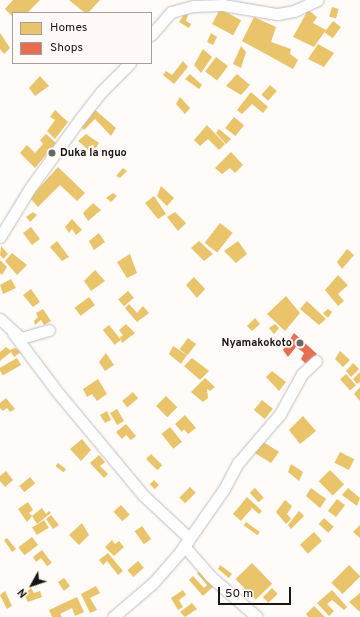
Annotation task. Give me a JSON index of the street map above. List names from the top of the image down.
{
  "places": ["Duka la nguo", "Nyamakokoto"],
  "legend": ["Homes", "Shops"],
  "scale_bar": "50 m",
  "north": "bottom left"
}
